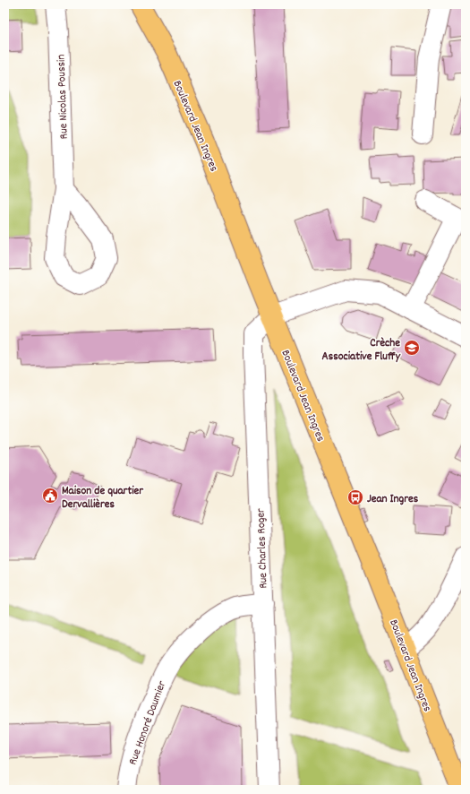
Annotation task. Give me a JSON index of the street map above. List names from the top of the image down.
{
  "streets": {
    "main road": ["Boulevard Jean Ingres"],
    "street": ["Rue Nicolas Poussin", "Rue Charles Roger", "Rue Honoré Daumier"]
  },
  "crossings": [
    ["Boulevard Jean Ingres", "Rue Charles Roger"],
    ["Rue Charles Roger", "Rue Honoré Daumier"]
  ],
  "places": {
    "school or university": ["Crèche Associative Fluffy"],
    "public building": ["Maison de quartier Dervallières"],
    "bus stop": ["Jean Ingres"]
  }
}
